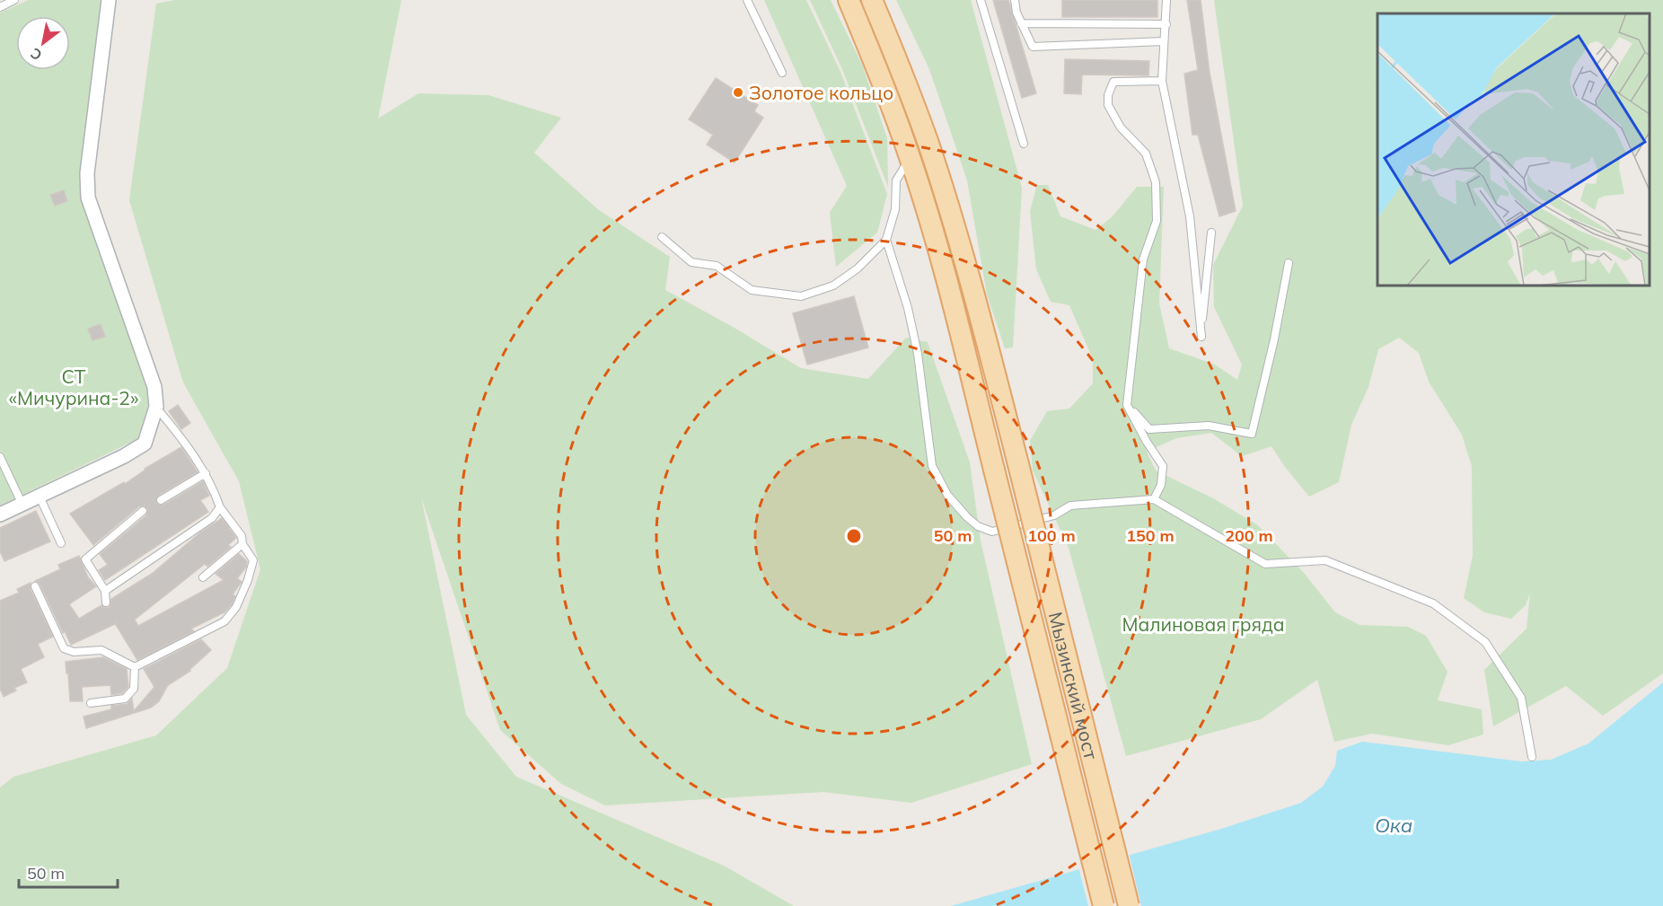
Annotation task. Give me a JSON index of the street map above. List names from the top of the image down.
{
  "streets": {
    "main road": ["Мызинский мост"]
  },
  "water": ["Ока"],
  "parks": ["СТ «Мичурина-2»", "Малиновая гряда"],
  "places": ["Золотое кольцо"],
  "scale_bar": "50 m",
  "north": "bottom left",
  "rings": [
    "50 m",
    "100 m",
    "150 m",
    "200 m"
  ]
}
